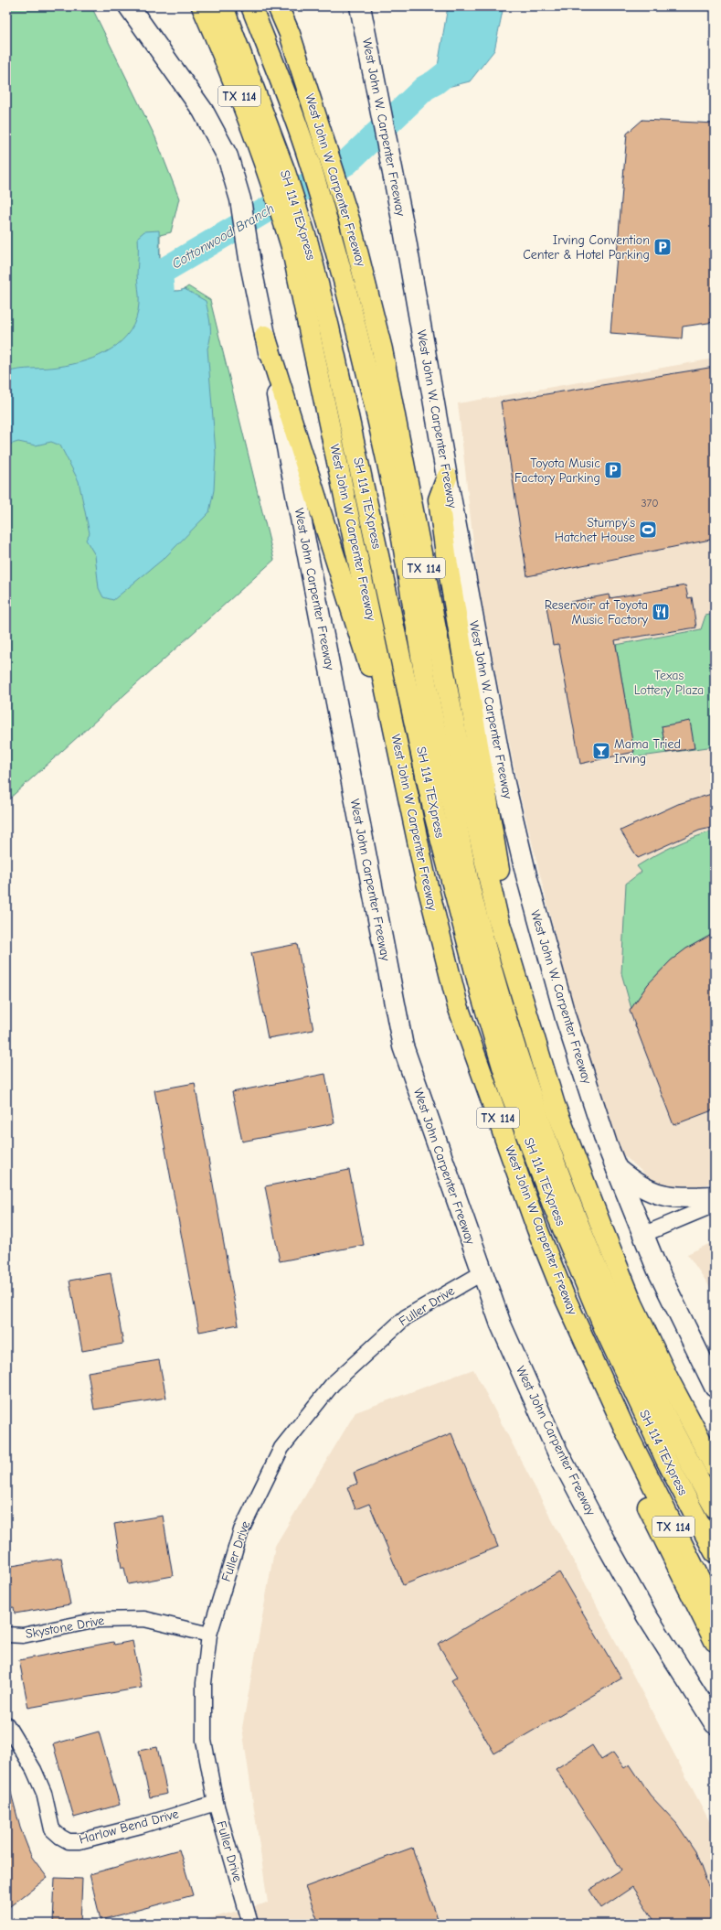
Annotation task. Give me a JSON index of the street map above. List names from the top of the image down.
{
  "streets": {
    "highway": ["TX 114", "West John W Carpenter Freeway", "SH 114 TEXpress"],
    "main road": ["West John W. Carpenter Freeway", "West John Carpenter Freeway"],
    "street": ["Fuller Drive", "Skystone Drive", "Harlow Bend Drive"]
  },
  "crossings": [
    ["West John W Carpenter Freeway", "SH 114 TEXpress"],
    ["West John Carpenter Freeway", "Fuller Drive"],
    ["Fuller Drive", "Skystone Drive"],
    ["Fuller Drive", "Harlow Bend Drive"]
  ],
  "water": ["Cottonwood Branch"],
  "parks": ["Texas Lottery Plaza"],
  "places": {
    "parking": ["Irving Convention Center & Hotel Parking", "Toyota Music Factory Parking"],
    "sports": ["Stumpy's Hatchet House"],
    "restaurant": ["Reservoir at Toyota Music Factory"],
    "bar": ["Mama Tried Irving"]
  },
  "house_numbers": ["370"]
}
